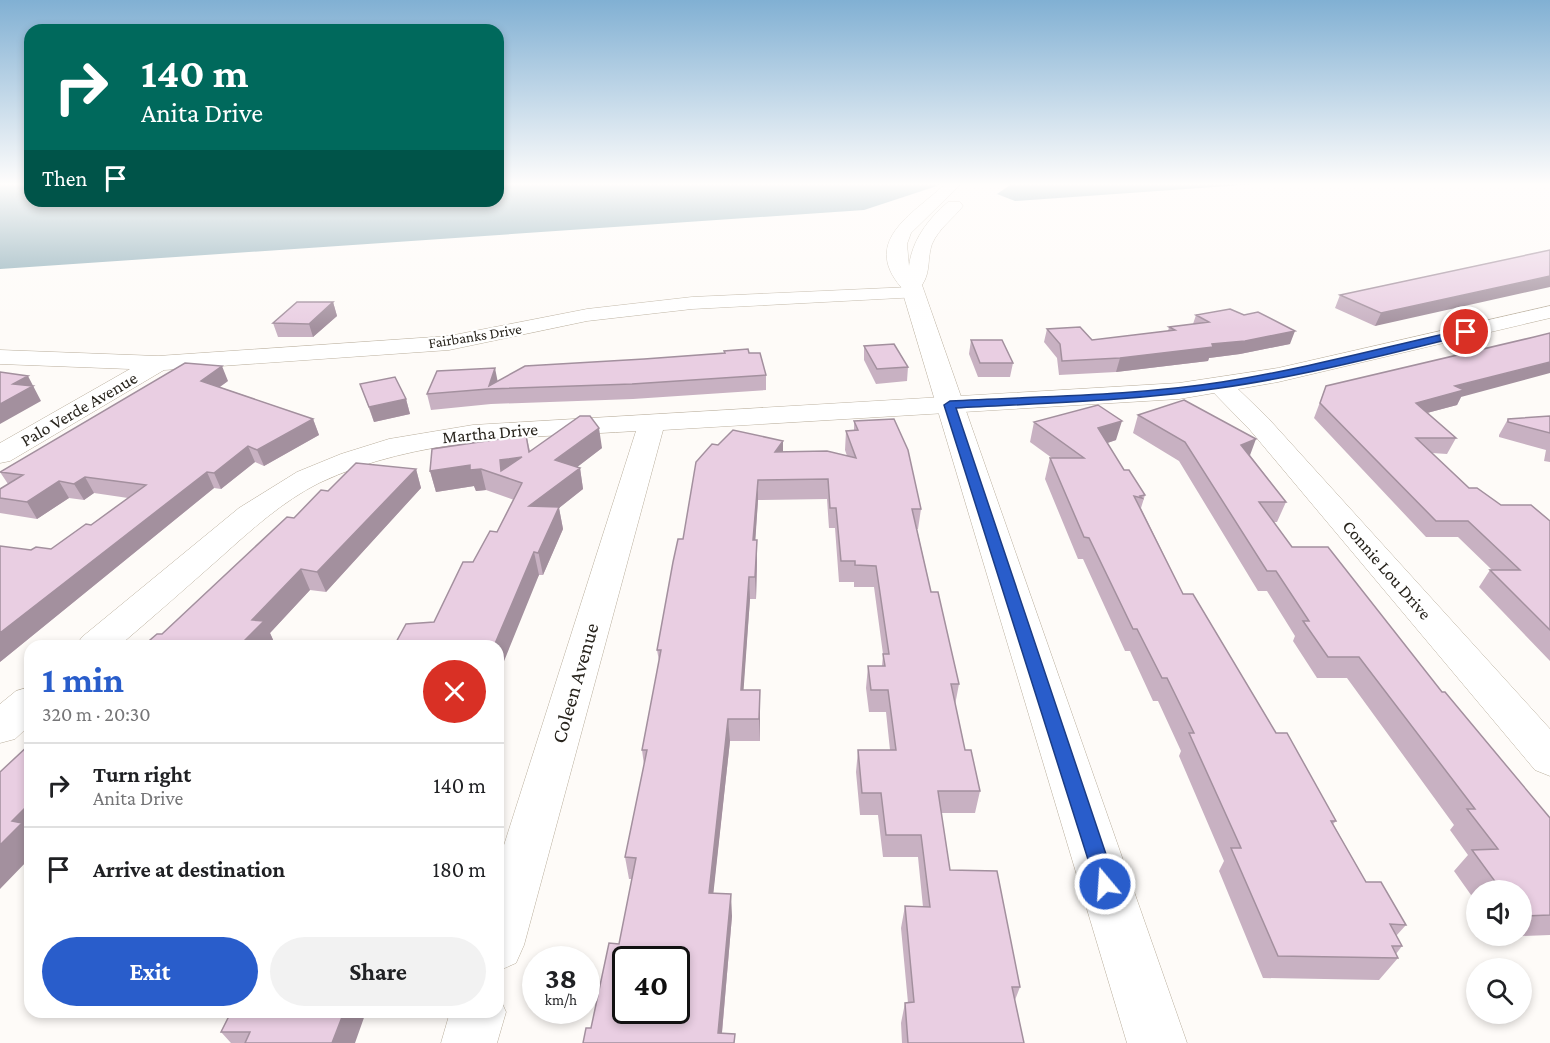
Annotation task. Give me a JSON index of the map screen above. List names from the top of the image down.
{
  "streets": {
    "street": [
      "Fairbanks Drive",
      "Palo Verde Avenue",
      "Martha Drive",
      "Connie Lou Drive",
      "Coleen Avenue"
    ]
  },
  "crossings": [
    ["Fairbanks Drive", "Palo Verde Avenue"],
    ["Martha Drive", "Connie Lou Drive"],
    ["Martha Drive", "Coleen Avenue"]
  ],
  "page": {
    "turn": ["140 m", "Anita Drive"],
    "then": "Then",
    "heading": ["1 min", "320 m · 20:30"],
    "list": [
      {
        "name": "Turn right",
        "note": "Anita Drive",
        "value": "140 m"
      },
      {
        "name": "Arrive at destination",
        "value": "180 m"
      }
    ],
    "buttons": ["Exit", "Share"],
    "speed": "38 km/h",
    "limit": "40"
  }
}
